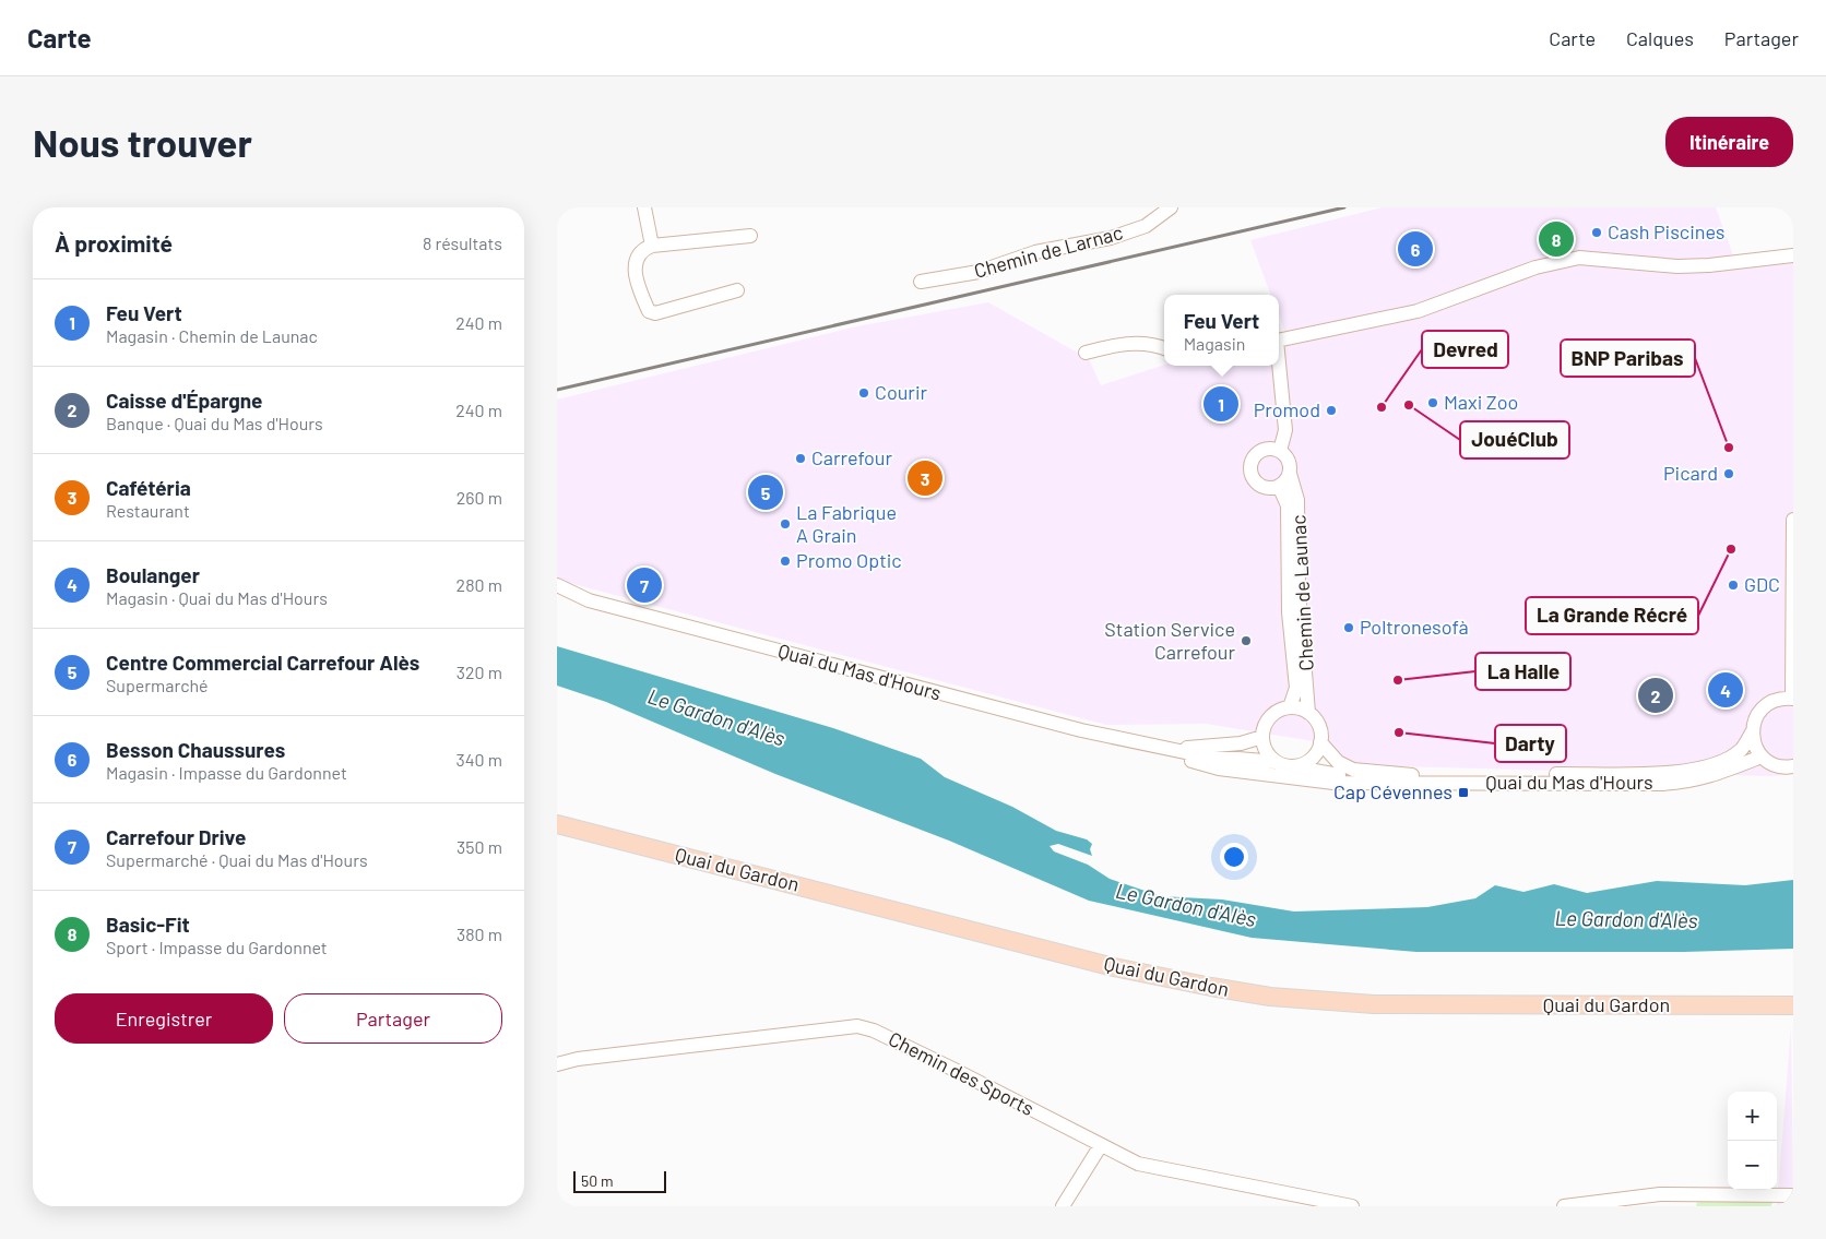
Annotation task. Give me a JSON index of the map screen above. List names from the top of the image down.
{
  "streets": {
    "main road": ["Quai du Gardon"],
    "street": [
      "Chemin de Larnac",
      "Chemin de Launac",
      "Quai du Mas d'Hours",
      "Chemin des Sports"
    ]
  },
  "crossings": [
    ["Chemin de Launac", "Quai du Mas d'Hours"]
  ],
  "water": ["Le Gardon d'Alès"],
  "places": {
    "other": [
      "Cash Piscines",
      "Courir",
      "Maxi Zoo",
      "JouéClub",
      "Devred",
      "Promod",
      "BNP Paribas",
      "Carrefour",
      "Picard",
      "La Fabrique A Grain",
      "La Grande Récré",
      "Promo Optic",
      "GDC",
      "Poltronesofà",
      "Station Service Carrefour",
      "La Halle",
      "Darty"
    ],
    "transit": ["Cap Cévennes"]
  },
  "scale_bar": "50 m",
  "page": {
    "header": "Carte",
    "nav": ["Carte", "Calques", "Partager"],
    "buttons": [
      "Itinéraire",
      ["Enregistrer", "Partager"]
    ],
    "title": "Nous trouver",
    "heading": ["À proximité", "8 résultats"],
    "pins": [
      "8",
      "6",
      "1",
      "3",
      "5",
      "7",
      "4",
      "2"
    ],
    "list": [
      {
        "mark": "1",
        "name": "Feu Vert",
        "note": "Magasin · Chemin de Launac",
        "value": "240 m"
      },
      {
        "mark": "2",
        "name": "Caisse d'Épargne",
        "note": "Banque · Quai du Mas d'Hours",
        "value": "240 m"
      },
      {
        "mark": "3",
        "name": "Cafétéria",
        "note": "Restaurant",
        "value": "260 m"
      },
      {
        "mark": "4",
        "name": "Boulanger",
        "note": "Magasin · Quai du Mas d'Hours",
        "value": "280 m"
      },
      {
        "mark": "5",
        "name": "Centre Commercial Carrefour Alès",
        "note": "Supermarché",
        "value": "320 m"
      },
      {
        "mark": "6",
        "name": "Besson Chaussures",
        "note": "Magasin · Impasse du Gardonnet",
        "value": "340 m"
      },
      {
        "mark": "7",
        "name": "Carrefour Drive",
        "note": "Supermarché · Quai du Mas d'Hours",
        "value": "350 m"
      },
      {
        "mark": "8",
        "name": "Basic-Fit",
        "note": "Sport · Impasse du Gardonnet",
        "value": "380 m"
      }
    ],
    "popup": ["Feu Vert", "Magasin"],
    "map_buttons": ["+", "−"],
    "scale": "50 m"
  }
}
